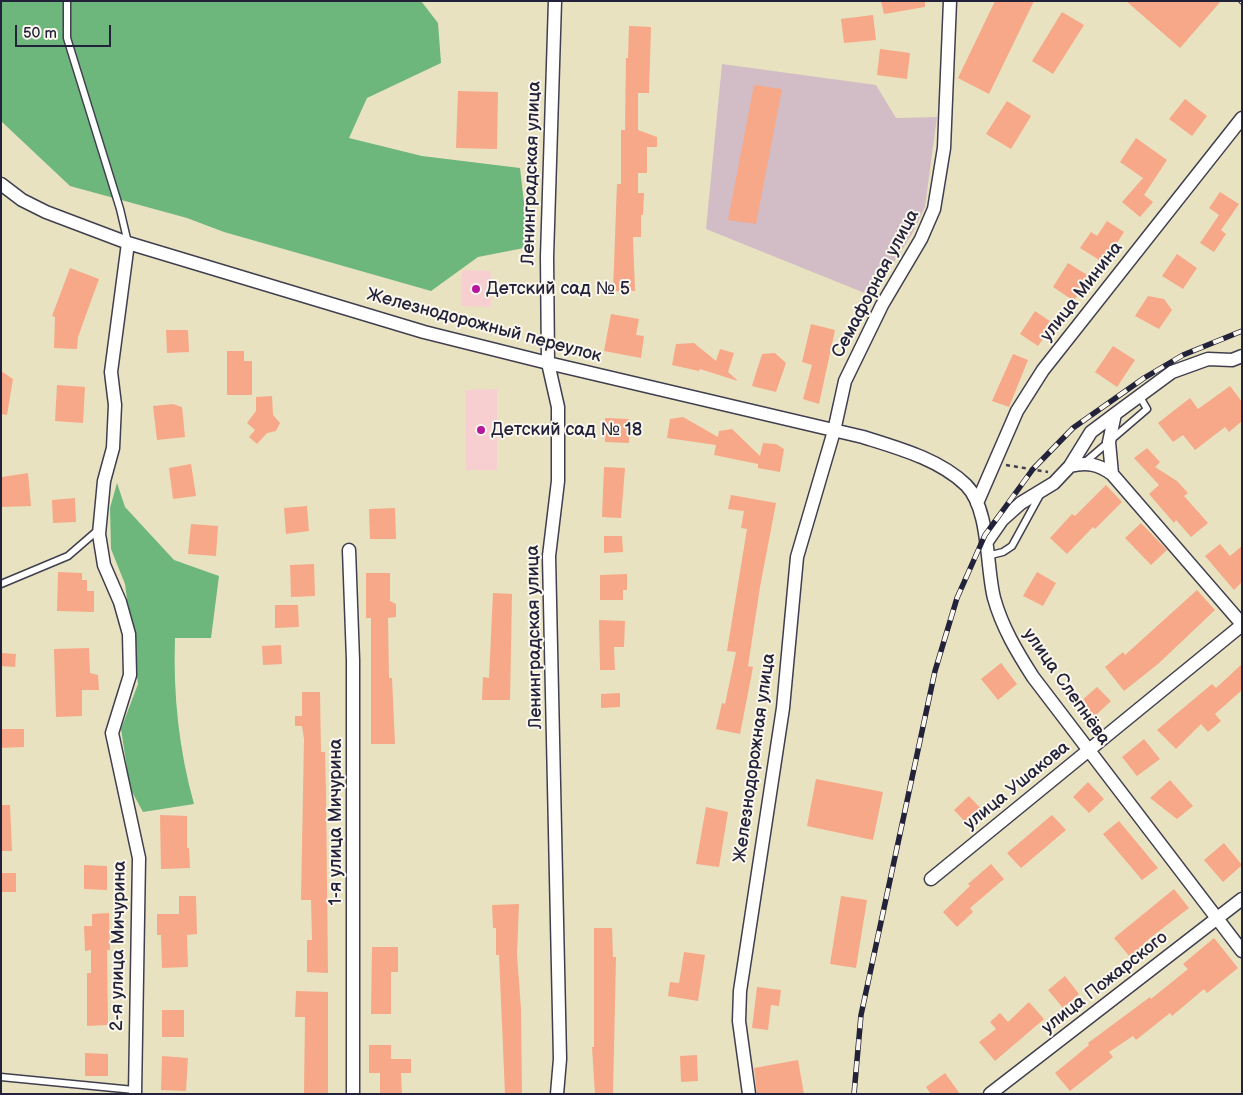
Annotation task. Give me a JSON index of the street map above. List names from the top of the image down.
{
  "streets": {
    "street": [
      "Ленинградская улица",
      "Семафорная улица",
      "улица Минина",
      "Железнодорожный переулок",
      "улица Слепнёва",
      "Железнодорожная улица",
      "улица Ушакова",
      "1-я улица Мичурина",
      "2-я улица Мичурина",
      "улица Пожарского"
    ]
  },
  "crossings": [
    ["Ленинградская улица", "Железнодорожный переулок"],
    ["Семафорная улица", "Железнодорожный переулок"],
    ["Семафорная улица", "улица Слепнёва"],
    ["Семафорная улица", "Железнодорожная улица"],
    ["улица Минина", "улица Слепнёва"],
    ["Железнодорожный переулок", "улица Слепнёва"],
    ["Железнодорожный переулок", "Железнодорожная улица"],
    ["Железнодорожный переулок", "2-я улица Мичурина"],
    ["улица Слепнёва", "Железнодорожная улица"],
    ["улица Слепнёва", "улица Ушакова"],
    ["улица Слепнёва", "улица Пожарского"]
  ],
  "places": ["Детский сад № 5", "Детский сад № 18"],
  "scale_bar": "50 m"
}
